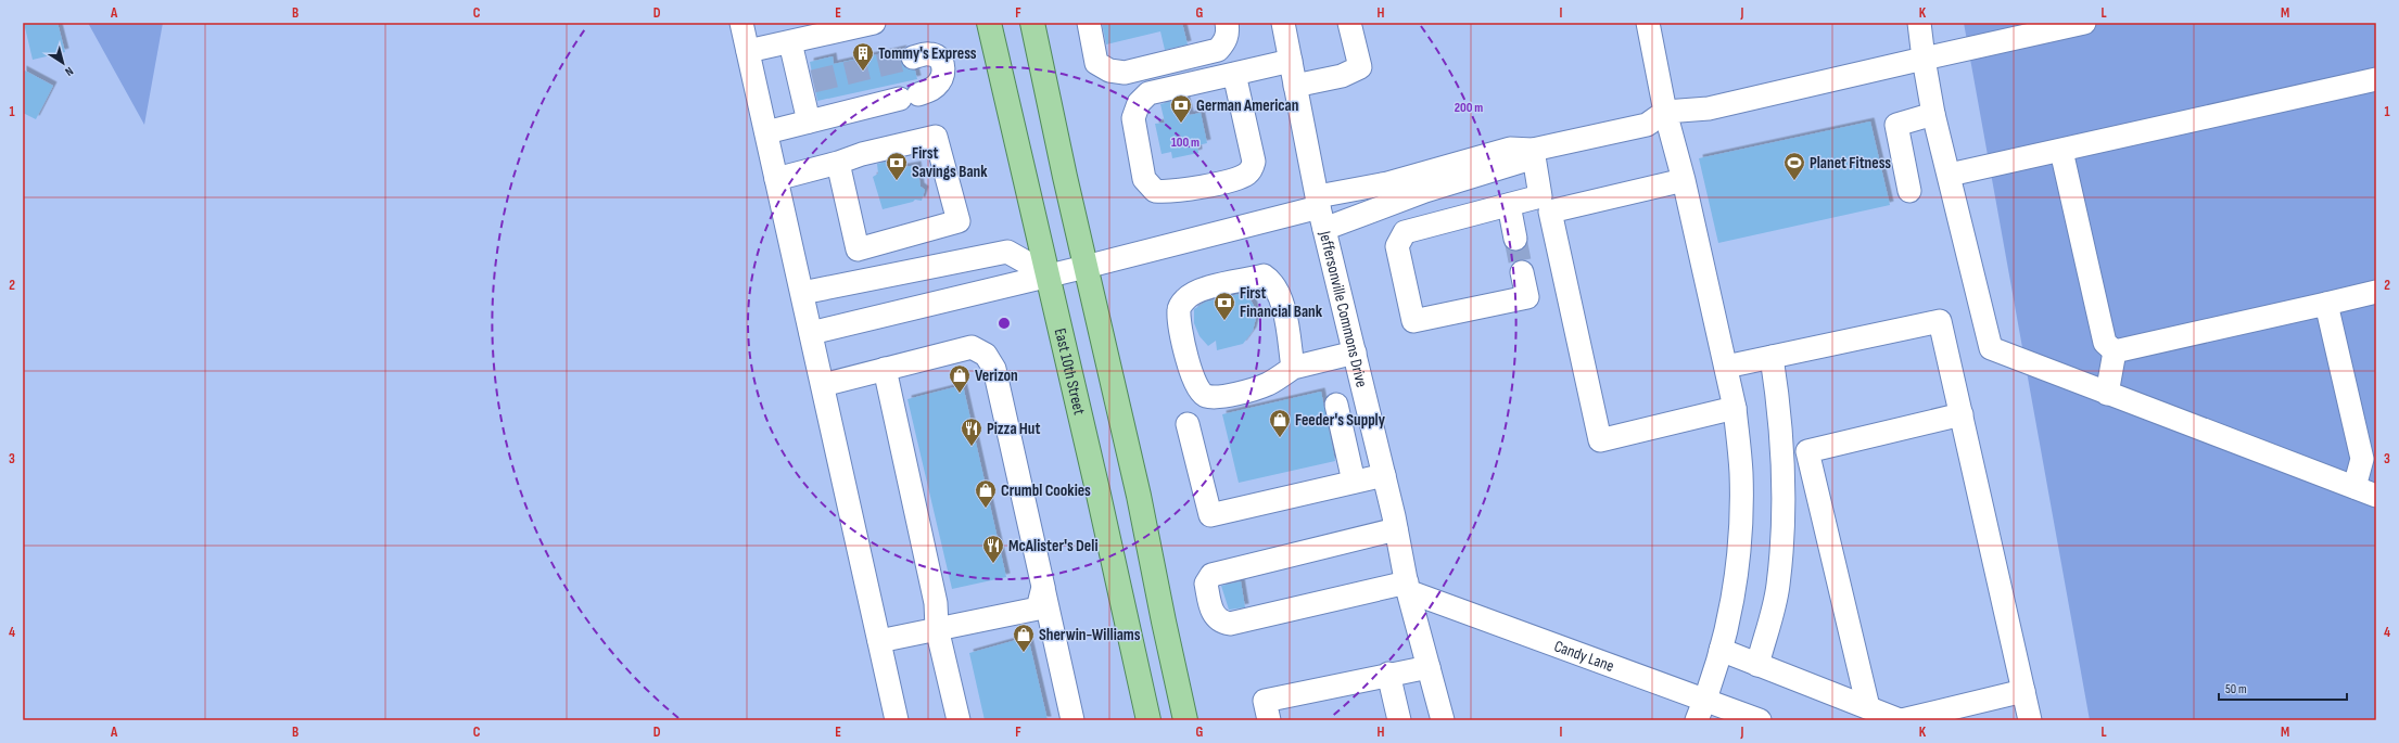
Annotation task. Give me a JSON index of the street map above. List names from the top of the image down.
{
  "streets": {
    "main road": ["East 10th Street"],
    "street": ["Jeffersonville Commons Drive", "Candy Lane"]
  },
  "crossings": [
    ["Jeffersonville Commons Drive", "Candy Lane"]
  ],
  "places": {
    "building": ["Tommy's Express"],
    "bank": ["German American", "First Savings Bank", "First Financial Bank"],
    "sports": ["Planet Fitness"],
    "shop": [
      "Verizon",
      "Feeder's Supply",
      "Crumbl Cookies",
      "Sherwin-Williams"
    ],
    "restaurant": ["Pizza Hut", "McAlister's Deli"]
  },
  "scale_bar": "50 m",
  "north": "bottom right",
  "grid": {
    "columns": [
      "A",
      "B",
      "C",
      "D",
      "E",
      "F",
      "G",
      "H",
      "I",
      "J",
      "K",
      "L",
      "M"
    ],
    "rows": [
      "1",
      "2",
      "3",
      "4"
    ]
  },
  "rings": ["200 m", "100 m"]
}
